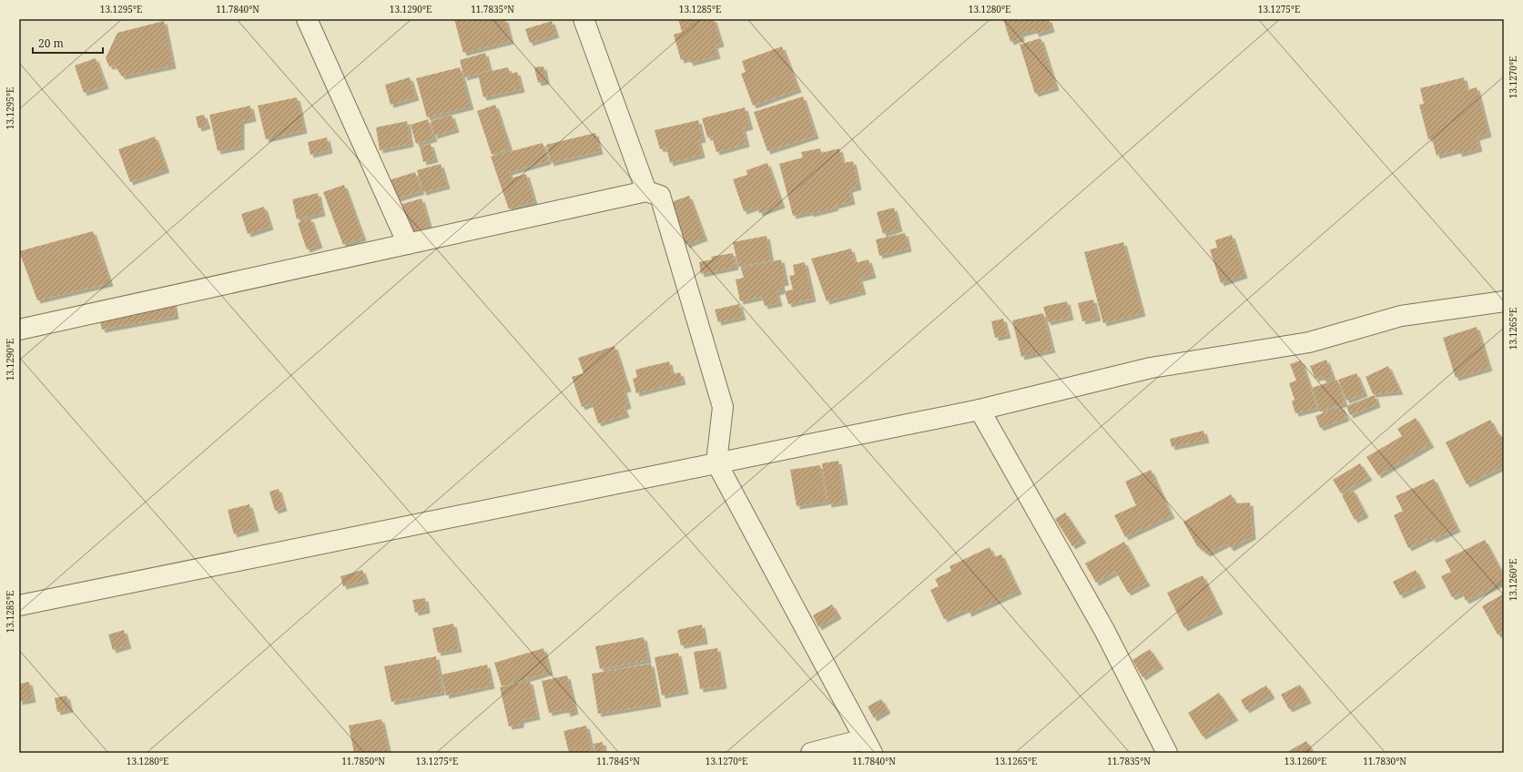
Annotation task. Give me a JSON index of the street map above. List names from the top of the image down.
{
  "scale_bar": "20 m",
  "coordinates": [
    "13.1295°E",
    "11.7840°N",
    "13.1290°E",
    "11.7835°N",
    "13.1285°E",
    "13.1280°E",
    "13.1275°E",
    "13.1270°E",
    "13.1265°E",
    "13.1260°E",
    "11.7850°N",
    "11.7845°N",
    "11.7830°N"
  ]
}
